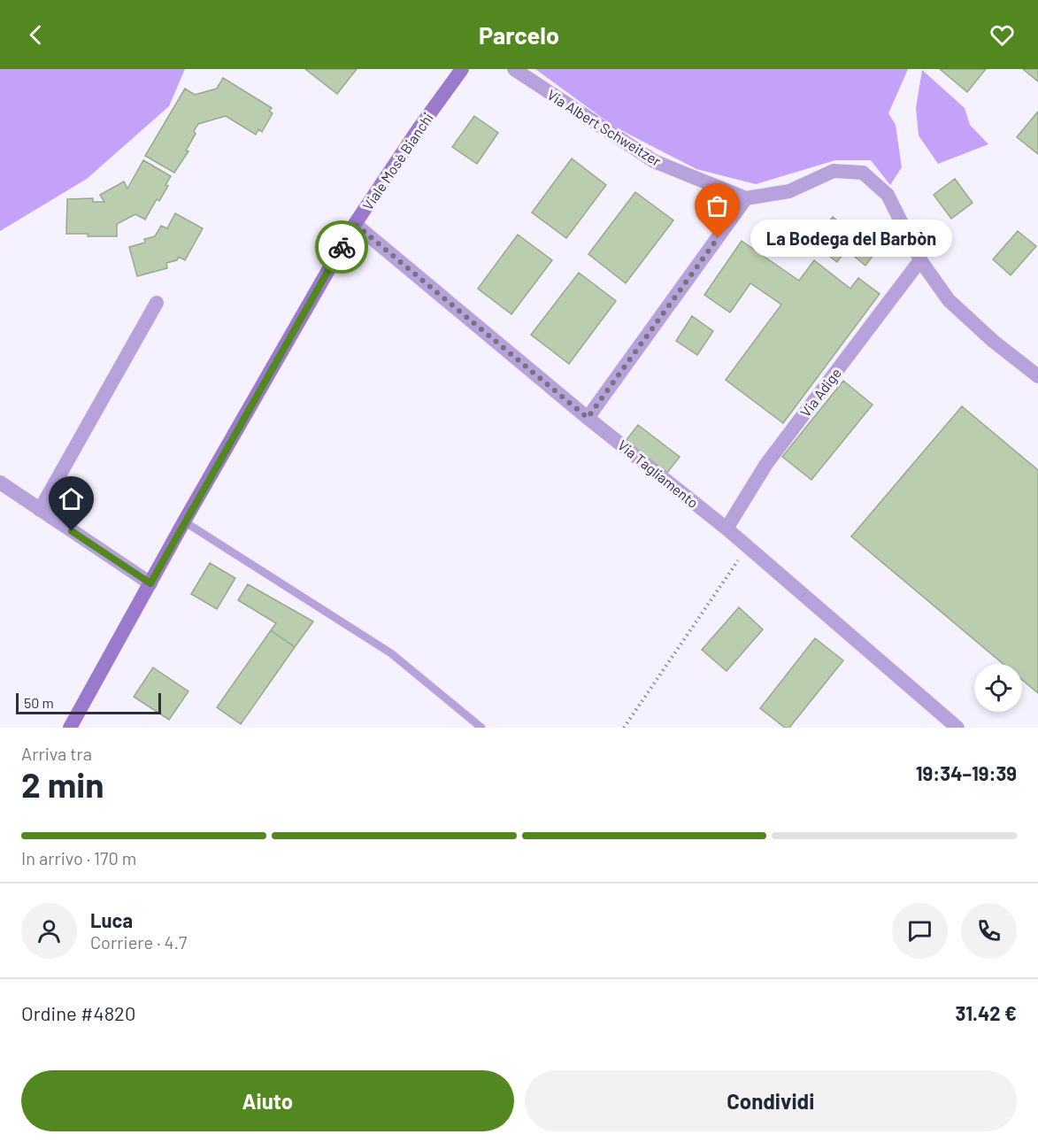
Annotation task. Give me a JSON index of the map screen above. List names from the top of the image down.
{
  "streets": {
    "main road": ["Viale Mosè Bianchi"],
    "street": ["Via Albert Schweitzer", "Via Adige", "Via Tagliamento"]
  },
  "crossings": [
    ["Viale Mosè Bianchi", "Via Tagliamento"],
    ["Via Adige", "Via Tagliamento"]
  ],
  "places": ["La Bodega del Barbòn"],
  "scale_bar": "50 m",
  "page": {
    "header": "Parcelo",
    "bubble": "La Bodega del Barbòn",
    "scale": "50 m",
    "heading": ["2 min", "Arriva tra", "19:34–19:39"],
    "panel": [
      "Luca",
      "Corriere · 4.7",
      "Ordine #4820",
      "31.42 €"
    ],
    "bar": "In arrivo · 170 m",
    "buttons": ["Aiuto", "Condividi"]
  }
}
